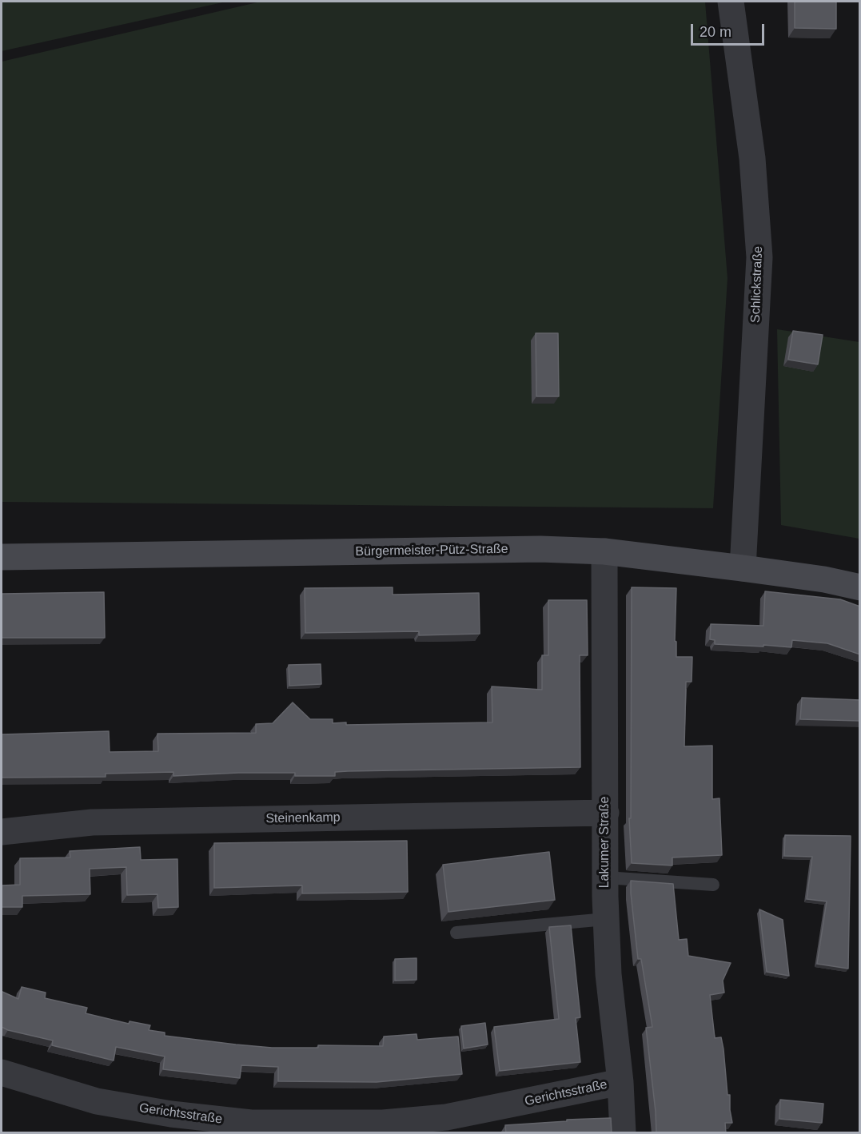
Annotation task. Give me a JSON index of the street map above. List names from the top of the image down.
{
  "streets": {
    "main road": ["Bürgermeister-Pütz-Straße"],
    "street": [
      "Schlickstraße",
      "Steinenkamp",
      "Lakumer Straße",
      "Gerichtsstraße"
    ]
  },
  "crossings": [
    ["Schlickstraße", "Bürgermeister-Pütz-Straße"],
    ["Bürgermeister-Pütz-Straße", "Lakumer Straße"],
    ["Steinenkamp", "Lakumer Straße"],
    ["Lakumer Straße", "Gerichtsstraße"]
  ],
  "scale_bar": "20 m"
}
